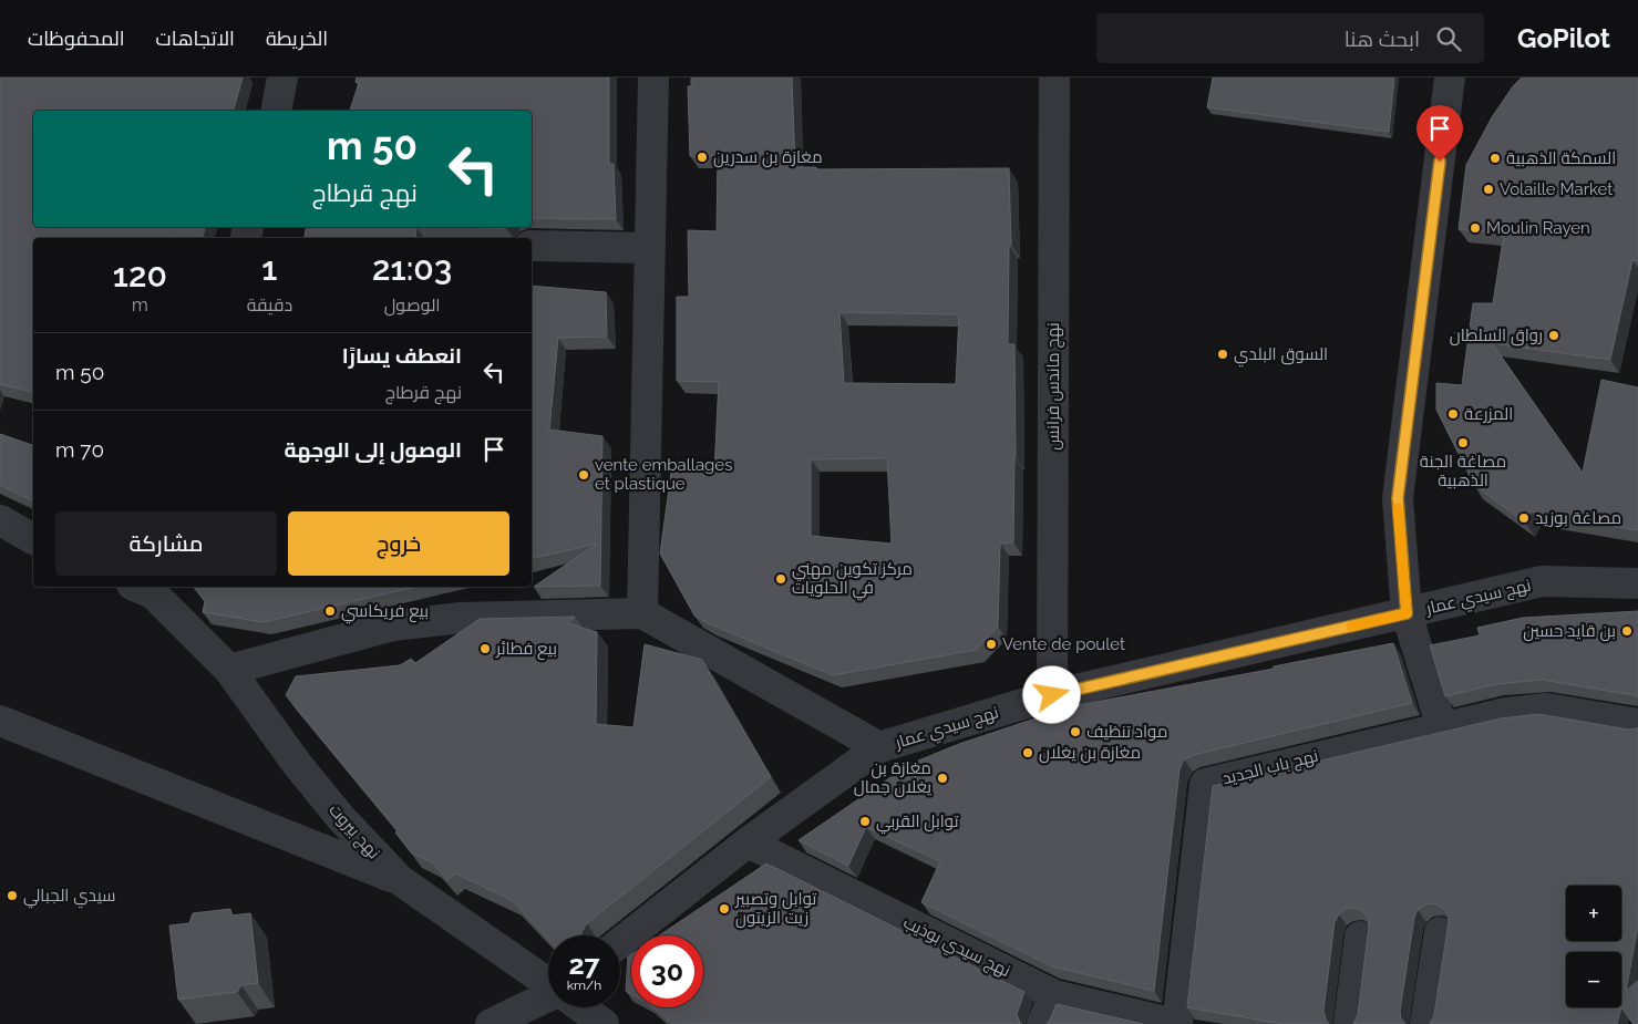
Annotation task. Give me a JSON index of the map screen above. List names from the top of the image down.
{
  "streets": {
    "street": [
      "نهج ماندس فرانس",
      "نهج سيدي عمار",
      "نهج باب الجديد",
      "نهج بيروت",
      "نهج سيدي بوذيب"
    ]
  },
  "crossings": [
    ["نهج ماندس فرانس", "نهج سيدي عمار"],
    ["نهج سيدي عمار", "نهج سيدي بوذيب"],
    ["نهج باب الجديد", "نهج سيدي بوذيب"]
  ],
  "places": [
    "مغازة بن سدرين",
    "السمكة الذهبية",
    "Volaille Market",
    "Moulin Rayen",
    "رواق السلطان",
    "السوق البلدي",
    "المزرعة",
    "مصاغة الجنة الذهبية",
    "vente emballages et plastique",
    "مصاغة بوزيد",
    "مركز تكوين مهني في الحلويات",
    "بيع فريكاسي",
    "بن قايد حسين",
    "Vente de poulet",
    "بيع فطائر",
    "مواد تنظيف",
    "مغازة بن يغلان",
    "مغازة بن يغلان جمال",
    "توابل القربي",
    "سيدي الجبالي",
    "توابل وتصبير زيت الزيتون"
  ],
  "page": {
    "header": "GoPilot",
    "search": "ابحث هنا",
    "nav": ["الخريطة", "الاتجاهات", "المحفوظات"],
    "turn": ["50 m", "نهج قرطاج"],
    "eta": [
      "21:03",
      "الوصول",
      "1",
      "دقيقة",
      "120",
      "m"
    ],
    "list": [
      {
        "name": "انعطف يسارًا",
        "note": "نهج قرطاج",
        "value": "50 m"
      },
      {
        "name": "الوصول إلى الوجهة",
        "value": "70 m"
      }
    ],
    "buttons": ["خروج", "مشاركة"],
    "map_buttons": ["+", "−"],
    "speed": "27 km/h",
    "limit": "30"
  }
}
